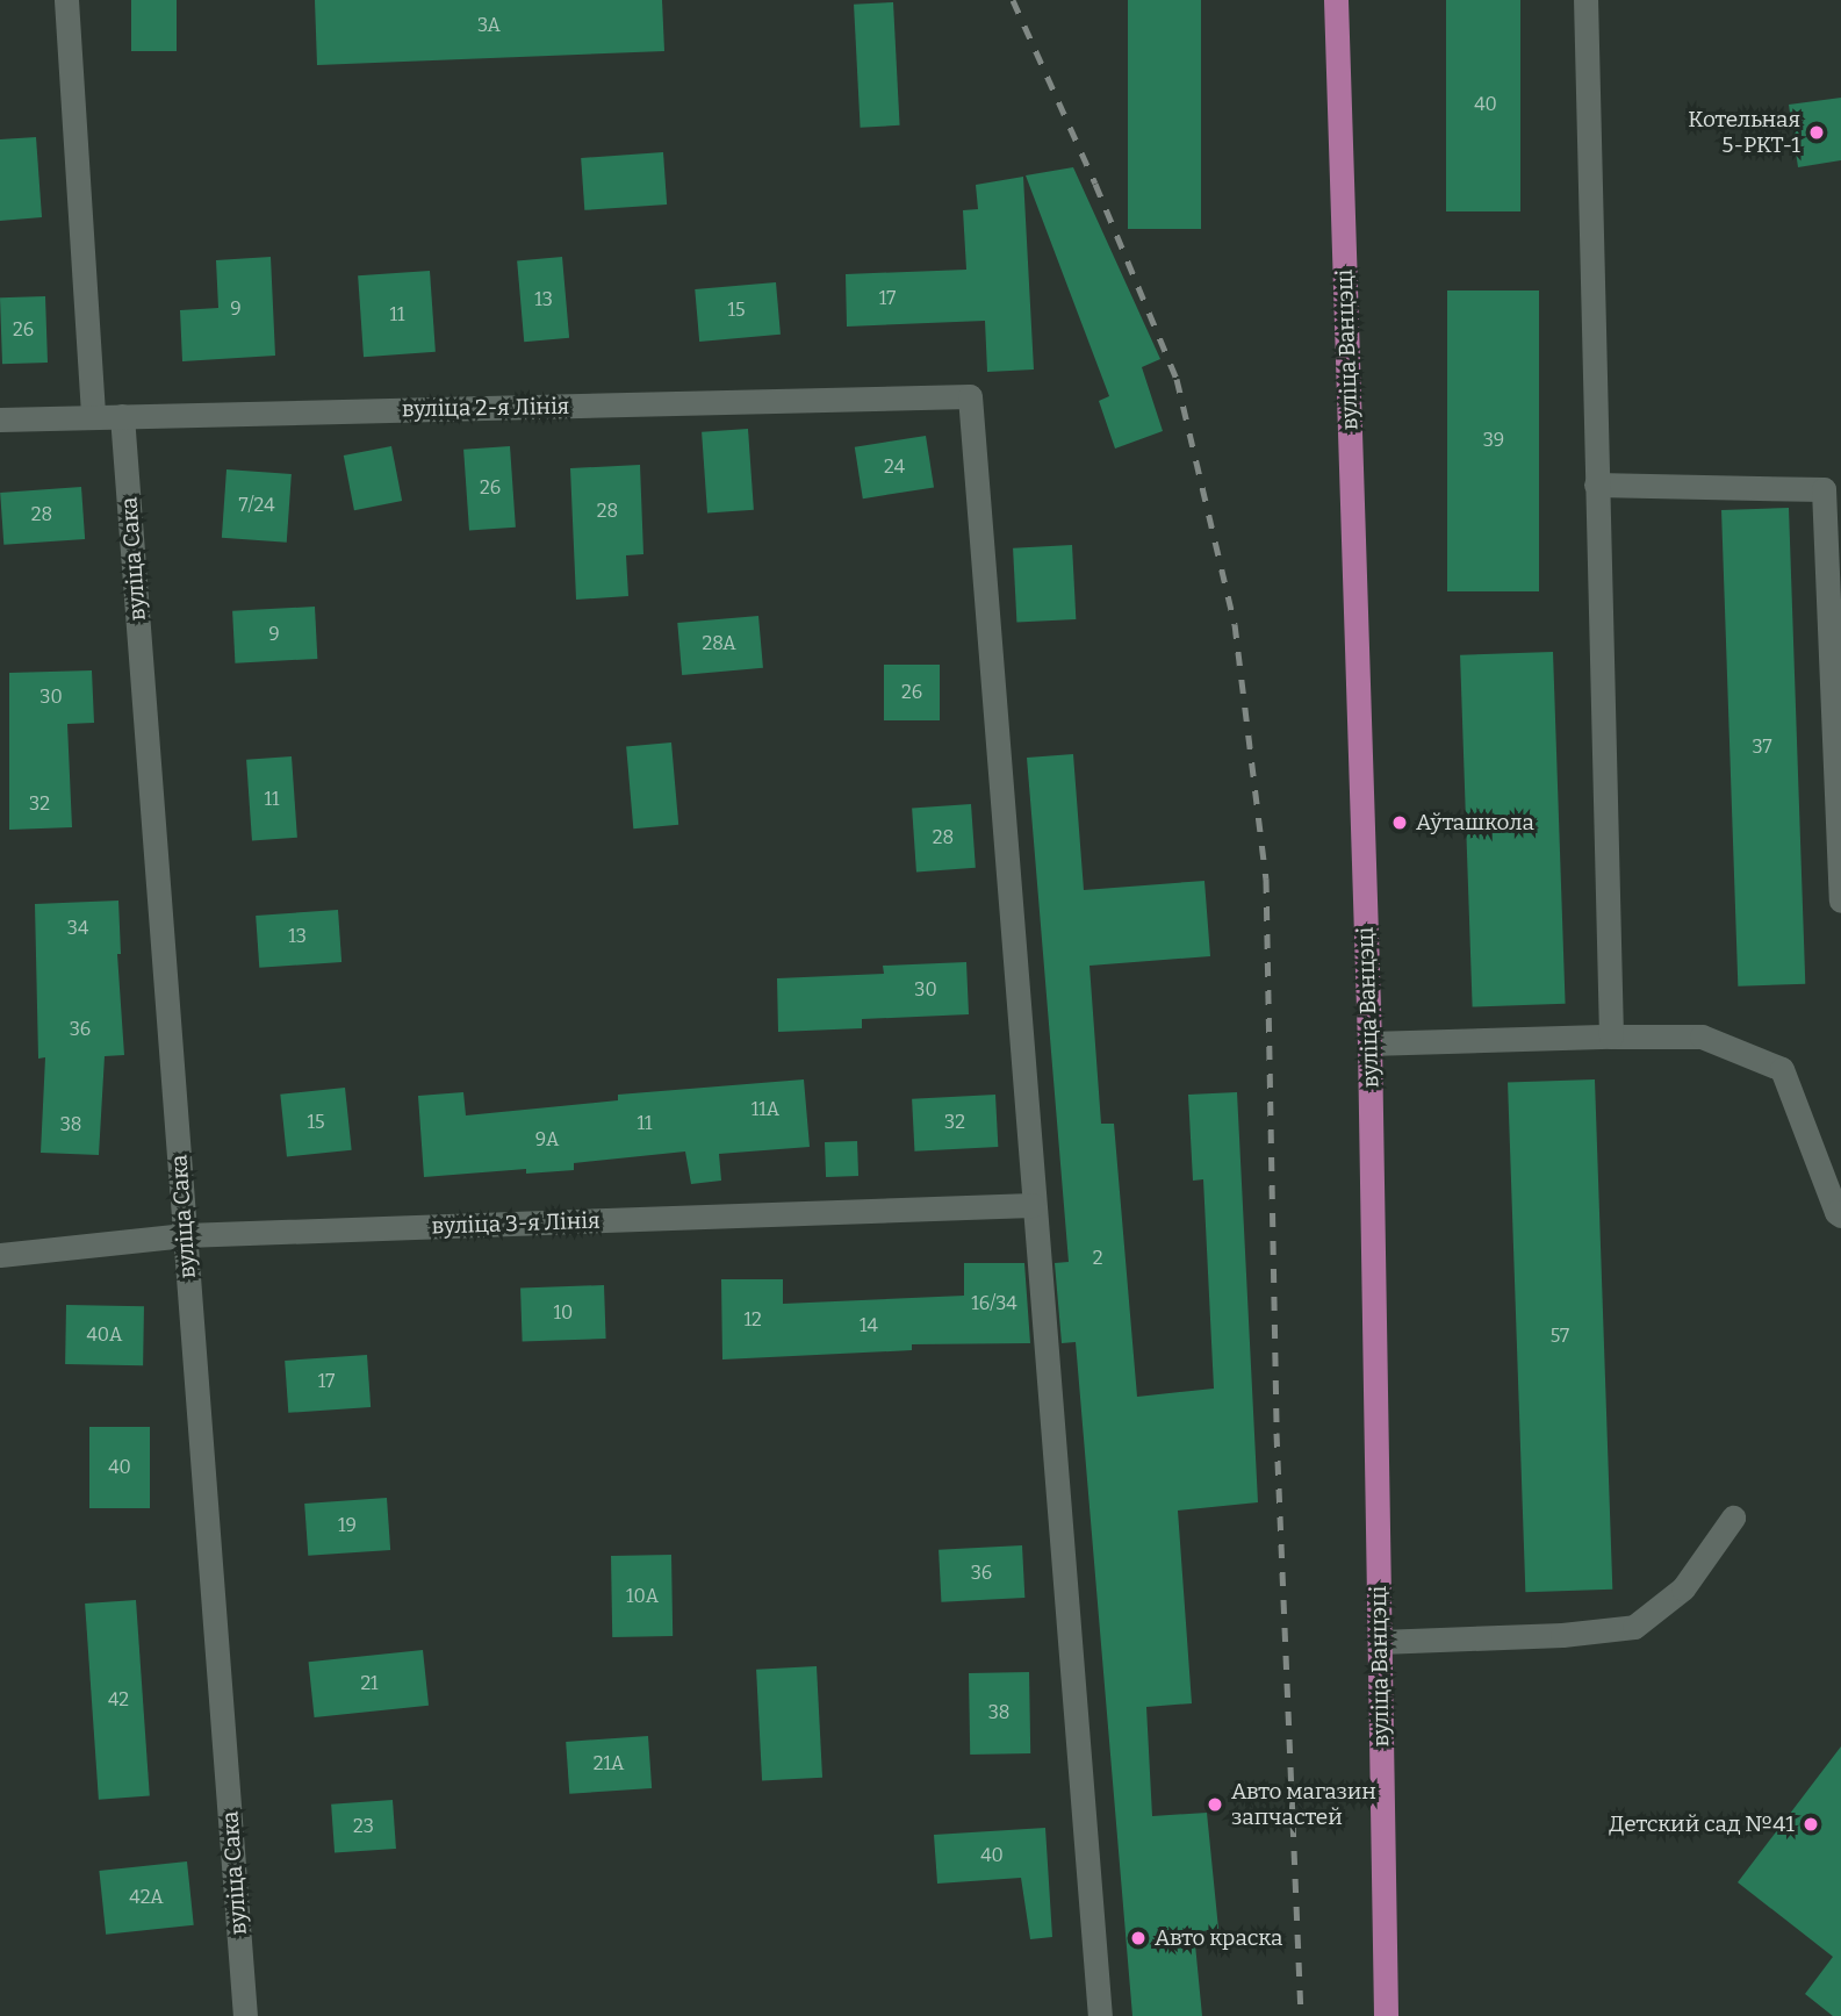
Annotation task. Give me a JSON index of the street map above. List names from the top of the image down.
{
  "streets": {
    "main road": ["вуліца Ванцэці"],
    "street": ["вуліца 2-я Лінія", "вуліца Сака", "вуліца 3-я Лінія"]
  },
  "crossings": [
    ["вуліца 2-я Лінія", "вуліца Сака"],
    ["вуліца 2-я Лінія", "вуліца 3-я Лінія"],
    ["вуліца Сака", "вуліца 3-я Лінія"]
  ],
  "places": [
    "Котельная 5-РКТ-1",
    "Аўташкола",
    "Авто магазин запчастей",
    "Детский сад №41",
    "Авто краска"
  ],
  "house_numbers": [
    "3А",
    "40",
    "17",
    "13",
    "9",
    "15",
    "11",
    "26",
    "39",
    "24",
    "26",
    "7/24",
    "28",
    "28",
    "9",
    "28А",
    "26",
    "30",
    "37",
    "11",
    "32",
    "28",
    "34",
    "13",
    "30",
    "36",
    "11А",
    "15",
    "32",
    "11",
    "38",
    "9А",
    "2",
    "16/34",
    "10",
    "12",
    "14",
    "40А",
    "57",
    "17",
    "40",
    "19",
    "36",
    "10А",
    "21",
    "42",
    "38",
    "21А",
    "23",
    "40",
    "42А"
  ]
}
